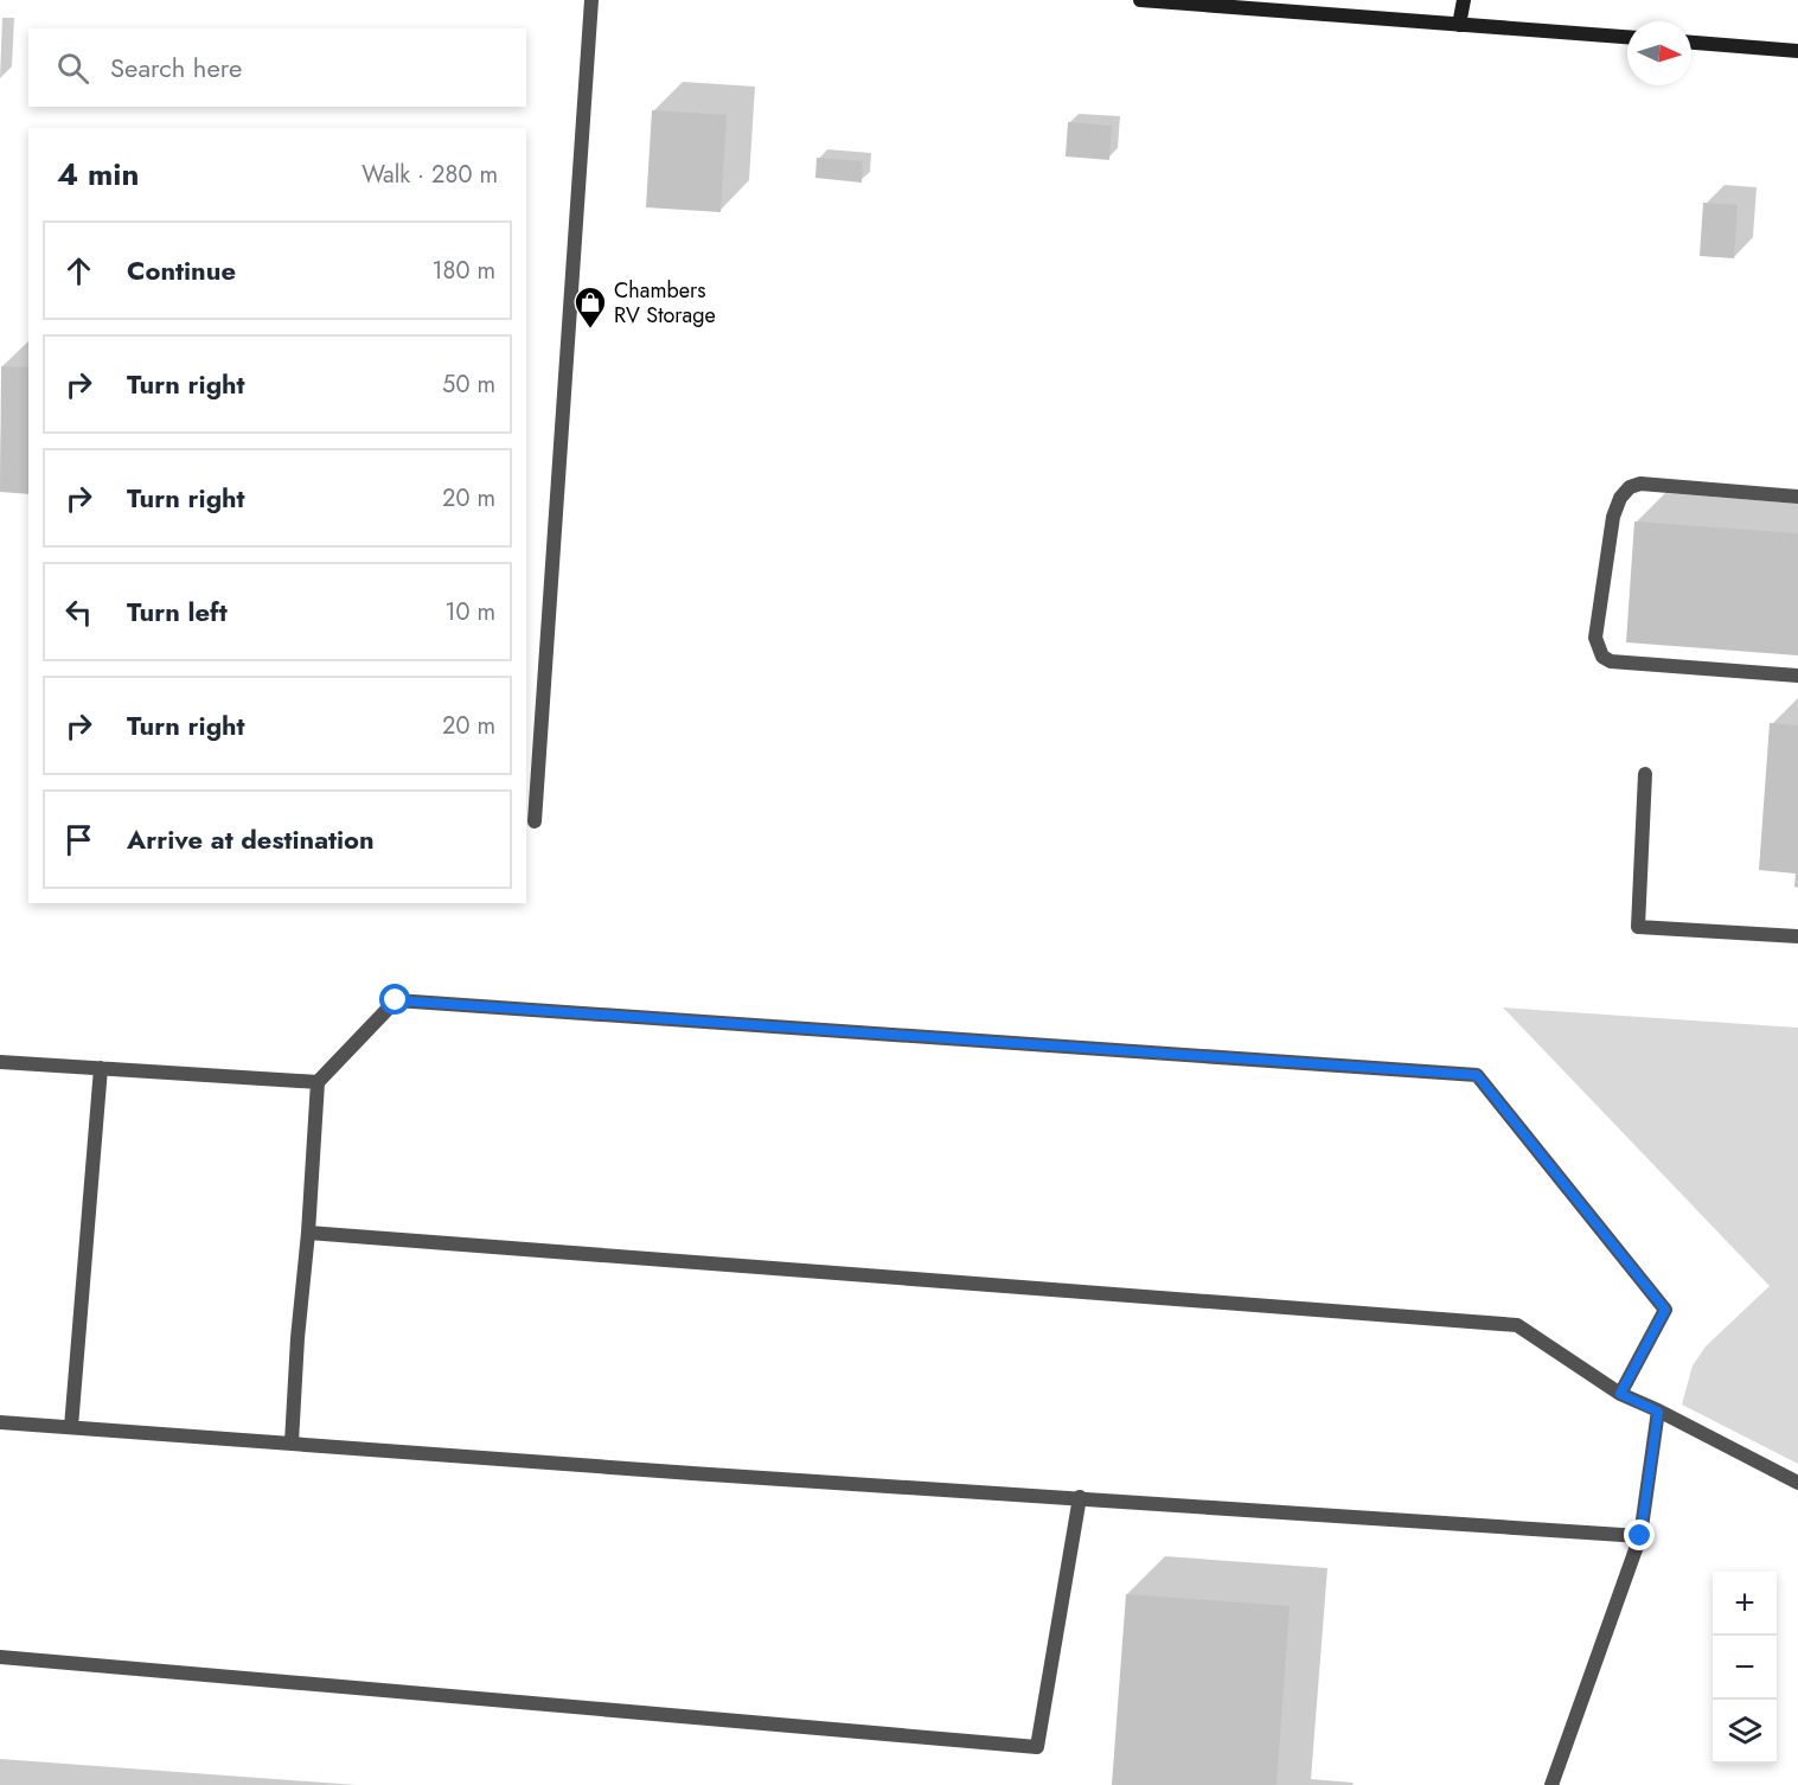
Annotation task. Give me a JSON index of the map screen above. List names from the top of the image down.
{
  "places": {
    "shop": ["Chambers RV Storage"]
  },
  "north": "right",
  "page": {
    "search": "Search here",
    "heading": ["4 min", "Walk · 280 m"],
    "list": [
      ["Continue", "180 m"],
      ["Turn right", "50 m"],
      ["Turn right", "20 m"],
      ["Turn left", "10 m"],
      ["Turn right", "20 m"],
      "Arrive at destination"
    ],
    "map_buttons": ["+", "−"]
  }
}
